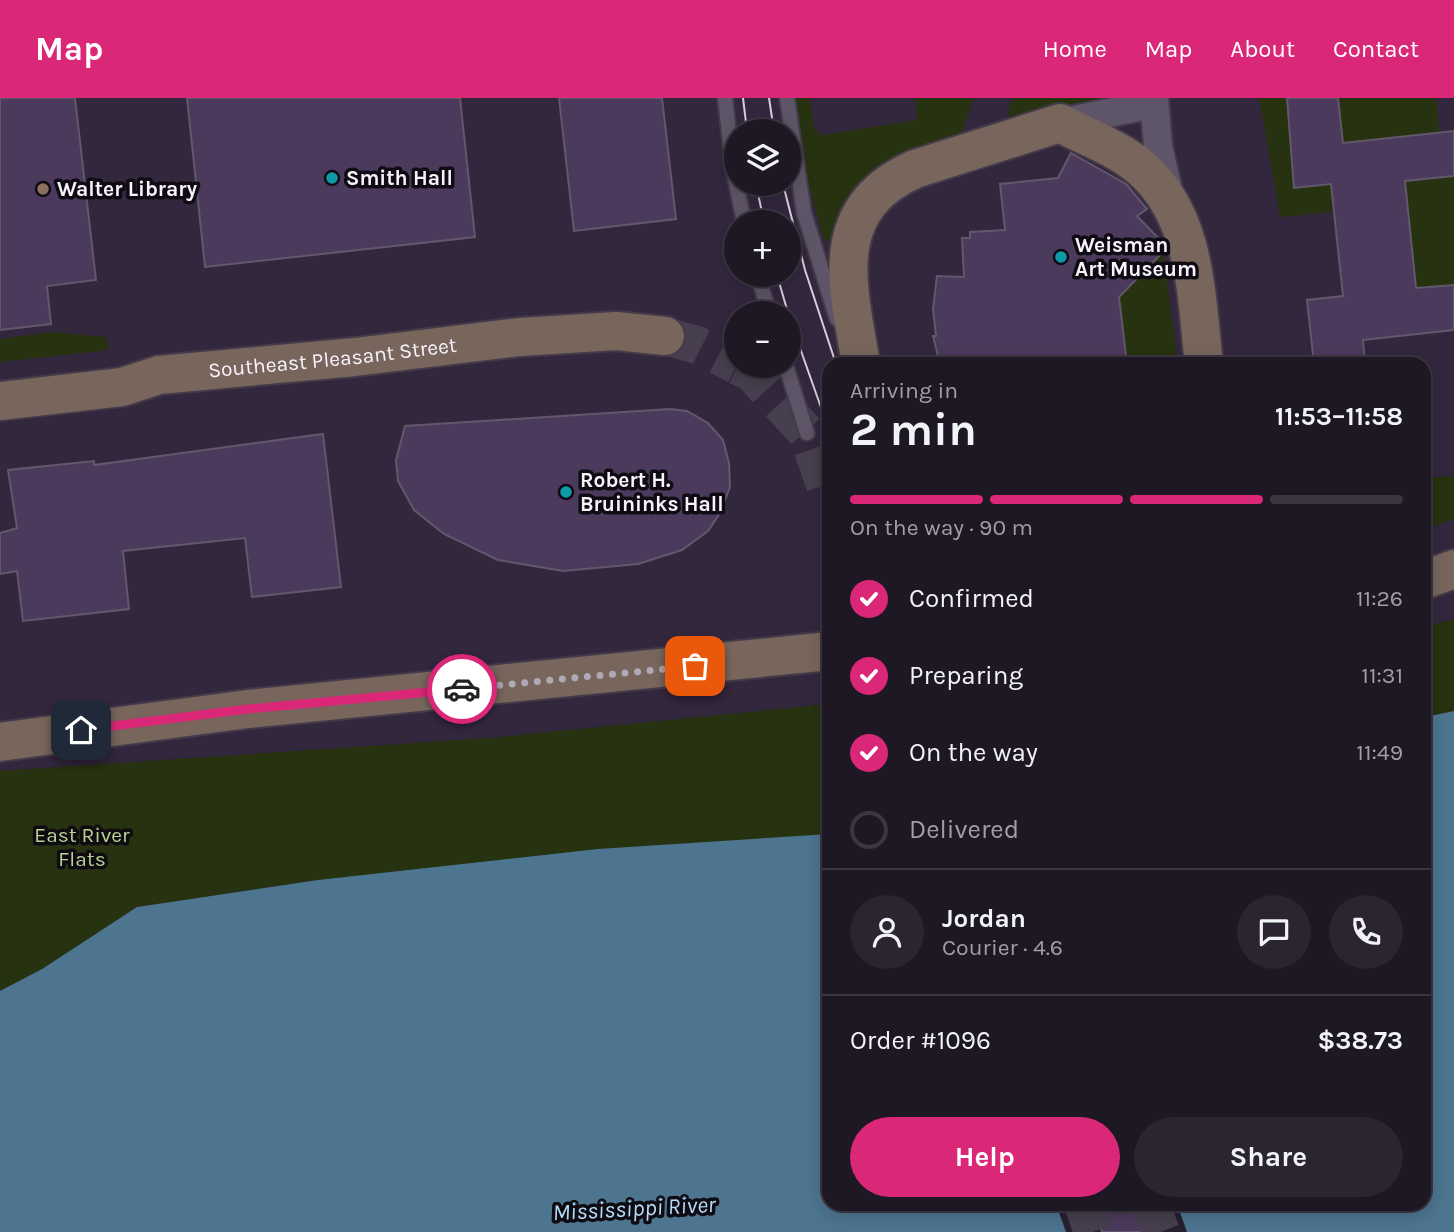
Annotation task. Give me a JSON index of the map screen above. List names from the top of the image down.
{
  "streets": {
    "street": ["Southeast Pleasant Street"]
  },
  "water": ["Mississippi River"],
  "parks": ["East River Flats"],
  "places": [
    "Smith Hall",
    "Walter Library",
    "Weisman Art Museum",
    "Robert H. Bruininks Hall"
  ],
  "page": {
    "header": "Map",
    "nav": [
      "Home",
      "Map",
      "About",
      "Contact"
    ],
    "map_buttons": ["+", "−"],
    "heading": ["2 min", "Arriving in", "11:53–11:58"],
    "panel": [
      "Jordan",
      "Courier · 4.6",
      "Order #1096",
      "$38.73"
    ],
    "bar": "On the way · 90 m",
    "list": [
      ["Confirmed", "11:26"],
      ["Preparing", "11:31"],
      ["On the way", "11:49"],
      "Delivered"
    ],
    "buttons": ["Help", "Share"]
  }
}
